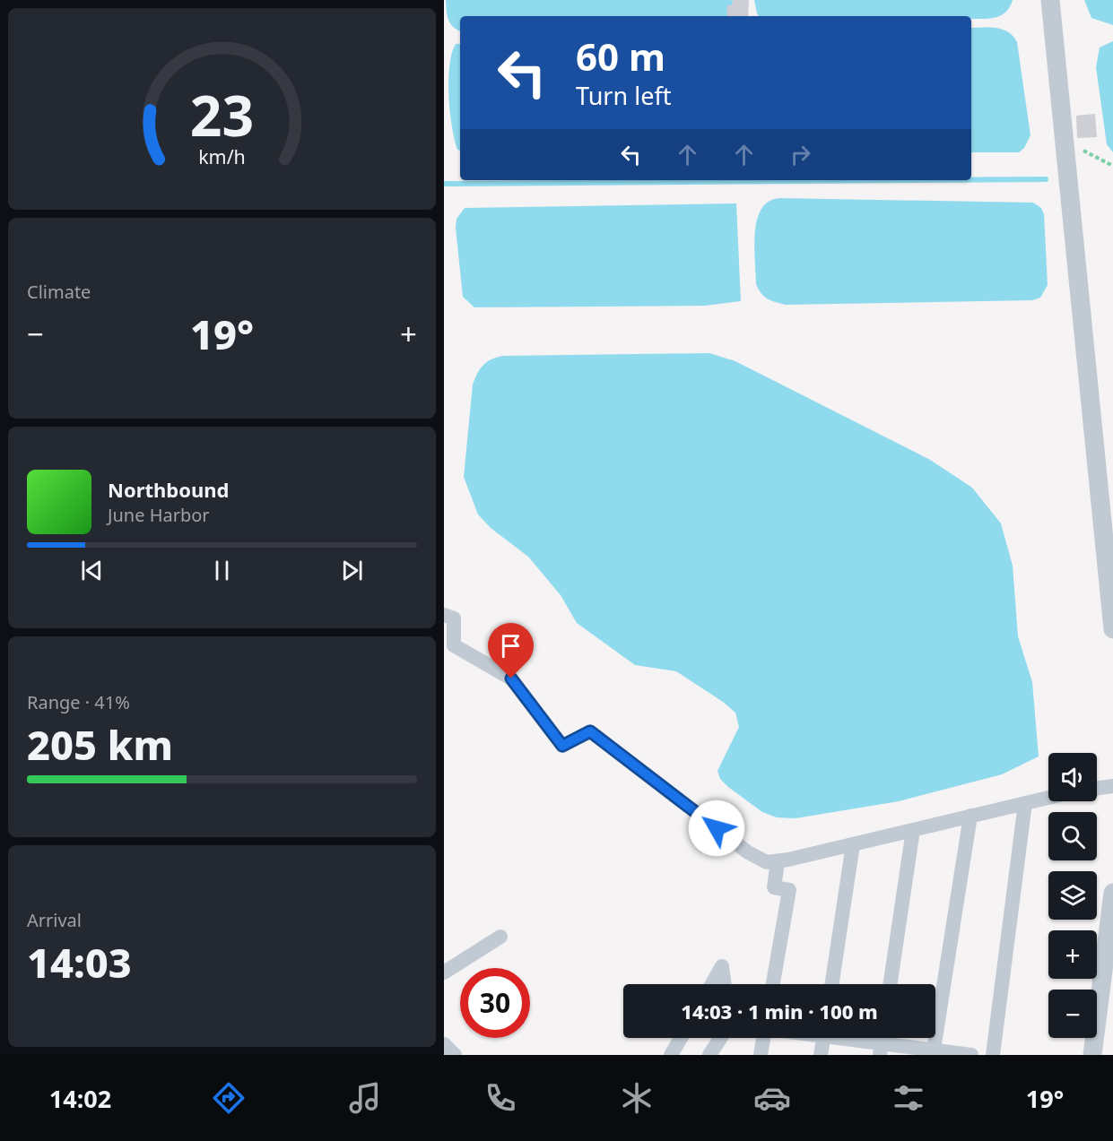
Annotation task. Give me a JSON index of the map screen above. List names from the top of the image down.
{
  "page": {
    "turn": ["60 m", "Turn left"],
    "tile": [
      "Climate",
      ["Range · 41%", "205 km"],
      ["Arrival", "14:03"]
    ],
    "heat": ["−", "19°", "+"],
    "song": ["Northbound", "June Harbor"],
    "map_buttons": ["+", "−"],
    "limit": "30",
    "trip": "14:03 · 1 min · 100 m",
    "tabs": ["14:02", "19°"],
    "gauge": ["23", "km/h"]
  }
}
